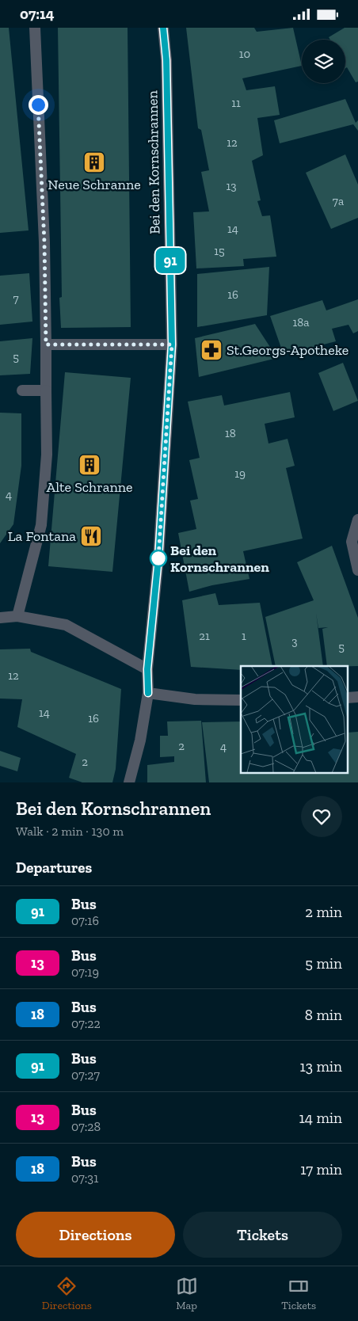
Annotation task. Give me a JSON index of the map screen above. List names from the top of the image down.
{
  "streets": {
    "street": ["Bei den Kornschrannen"]
  },
  "places": {
    "building": ["Neue Schranne", "Alte Schranne"],
    "pharmacy": ["St.Georgs-Apotheke"],
    "restaurant": ["La Fontana"],
    "other": ["Bei den Kornschrannen"]
  },
  "lines": ["bus line 91"],
  "house_numbers": [
    "10",
    "11",
    "12",
    "13",
    "7a",
    "14",
    "15",
    "16",
    "7",
    "18a",
    "5",
    "18",
    "19",
    "4",
    "21",
    "1",
    "3",
    "5",
    "12",
    "14",
    "16",
    "2",
    "4",
    "2"
  ],
  "page": {
    "status": "07:14",
    "on_map": "91",
    "heading": [
      ["Bei den Kornschrannen", "Walk · 2 min · 130 m"],
      "Departures"
    ],
    "list": [
      {
        "mark": "91",
        "name": "Bus",
        "note": "07:16",
        "value": "2 min"
      },
      {
        "mark": "13",
        "name": "Bus",
        "note": "07:19",
        "value": "5 min"
      },
      {
        "mark": "18",
        "name": "Bus",
        "note": "07:22",
        "value": "8 min"
      },
      {
        "mark": "91",
        "name": "Bus",
        "note": "07:27",
        "value": "13 min"
      },
      {
        "mark": "13",
        "name": "Bus",
        "note": "07:28",
        "value": "14 min"
      },
      {
        "mark": "18",
        "name": "Bus",
        "note": "07:31",
        "value": "17 min"
      }
    ],
    "buttons": ["Directions", "Tickets"],
    "tabs": ["Directions", "Map", "Tickets"]
  }
}
